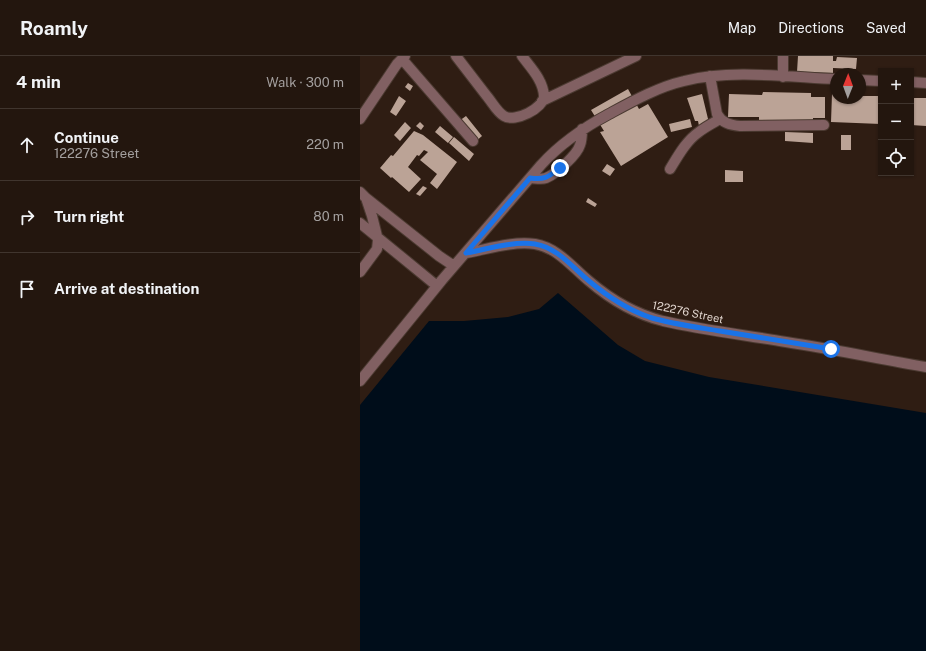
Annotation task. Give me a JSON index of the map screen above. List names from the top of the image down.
{
  "streets": {
    "street": ["122276 Street"]
  },
  "north": "top",
  "page": {
    "header": "Roamly",
    "nav": ["Map", "Directions", "Saved"],
    "heading": ["4 min", "Walk · 300 m"],
    "map_buttons": ["+", "−"],
    "list": [
      ["Continue", "122276 Street", "220 m"],
      ["Turn right", "80 m"],
      "Arrive at destination"
    ]
  }
}
